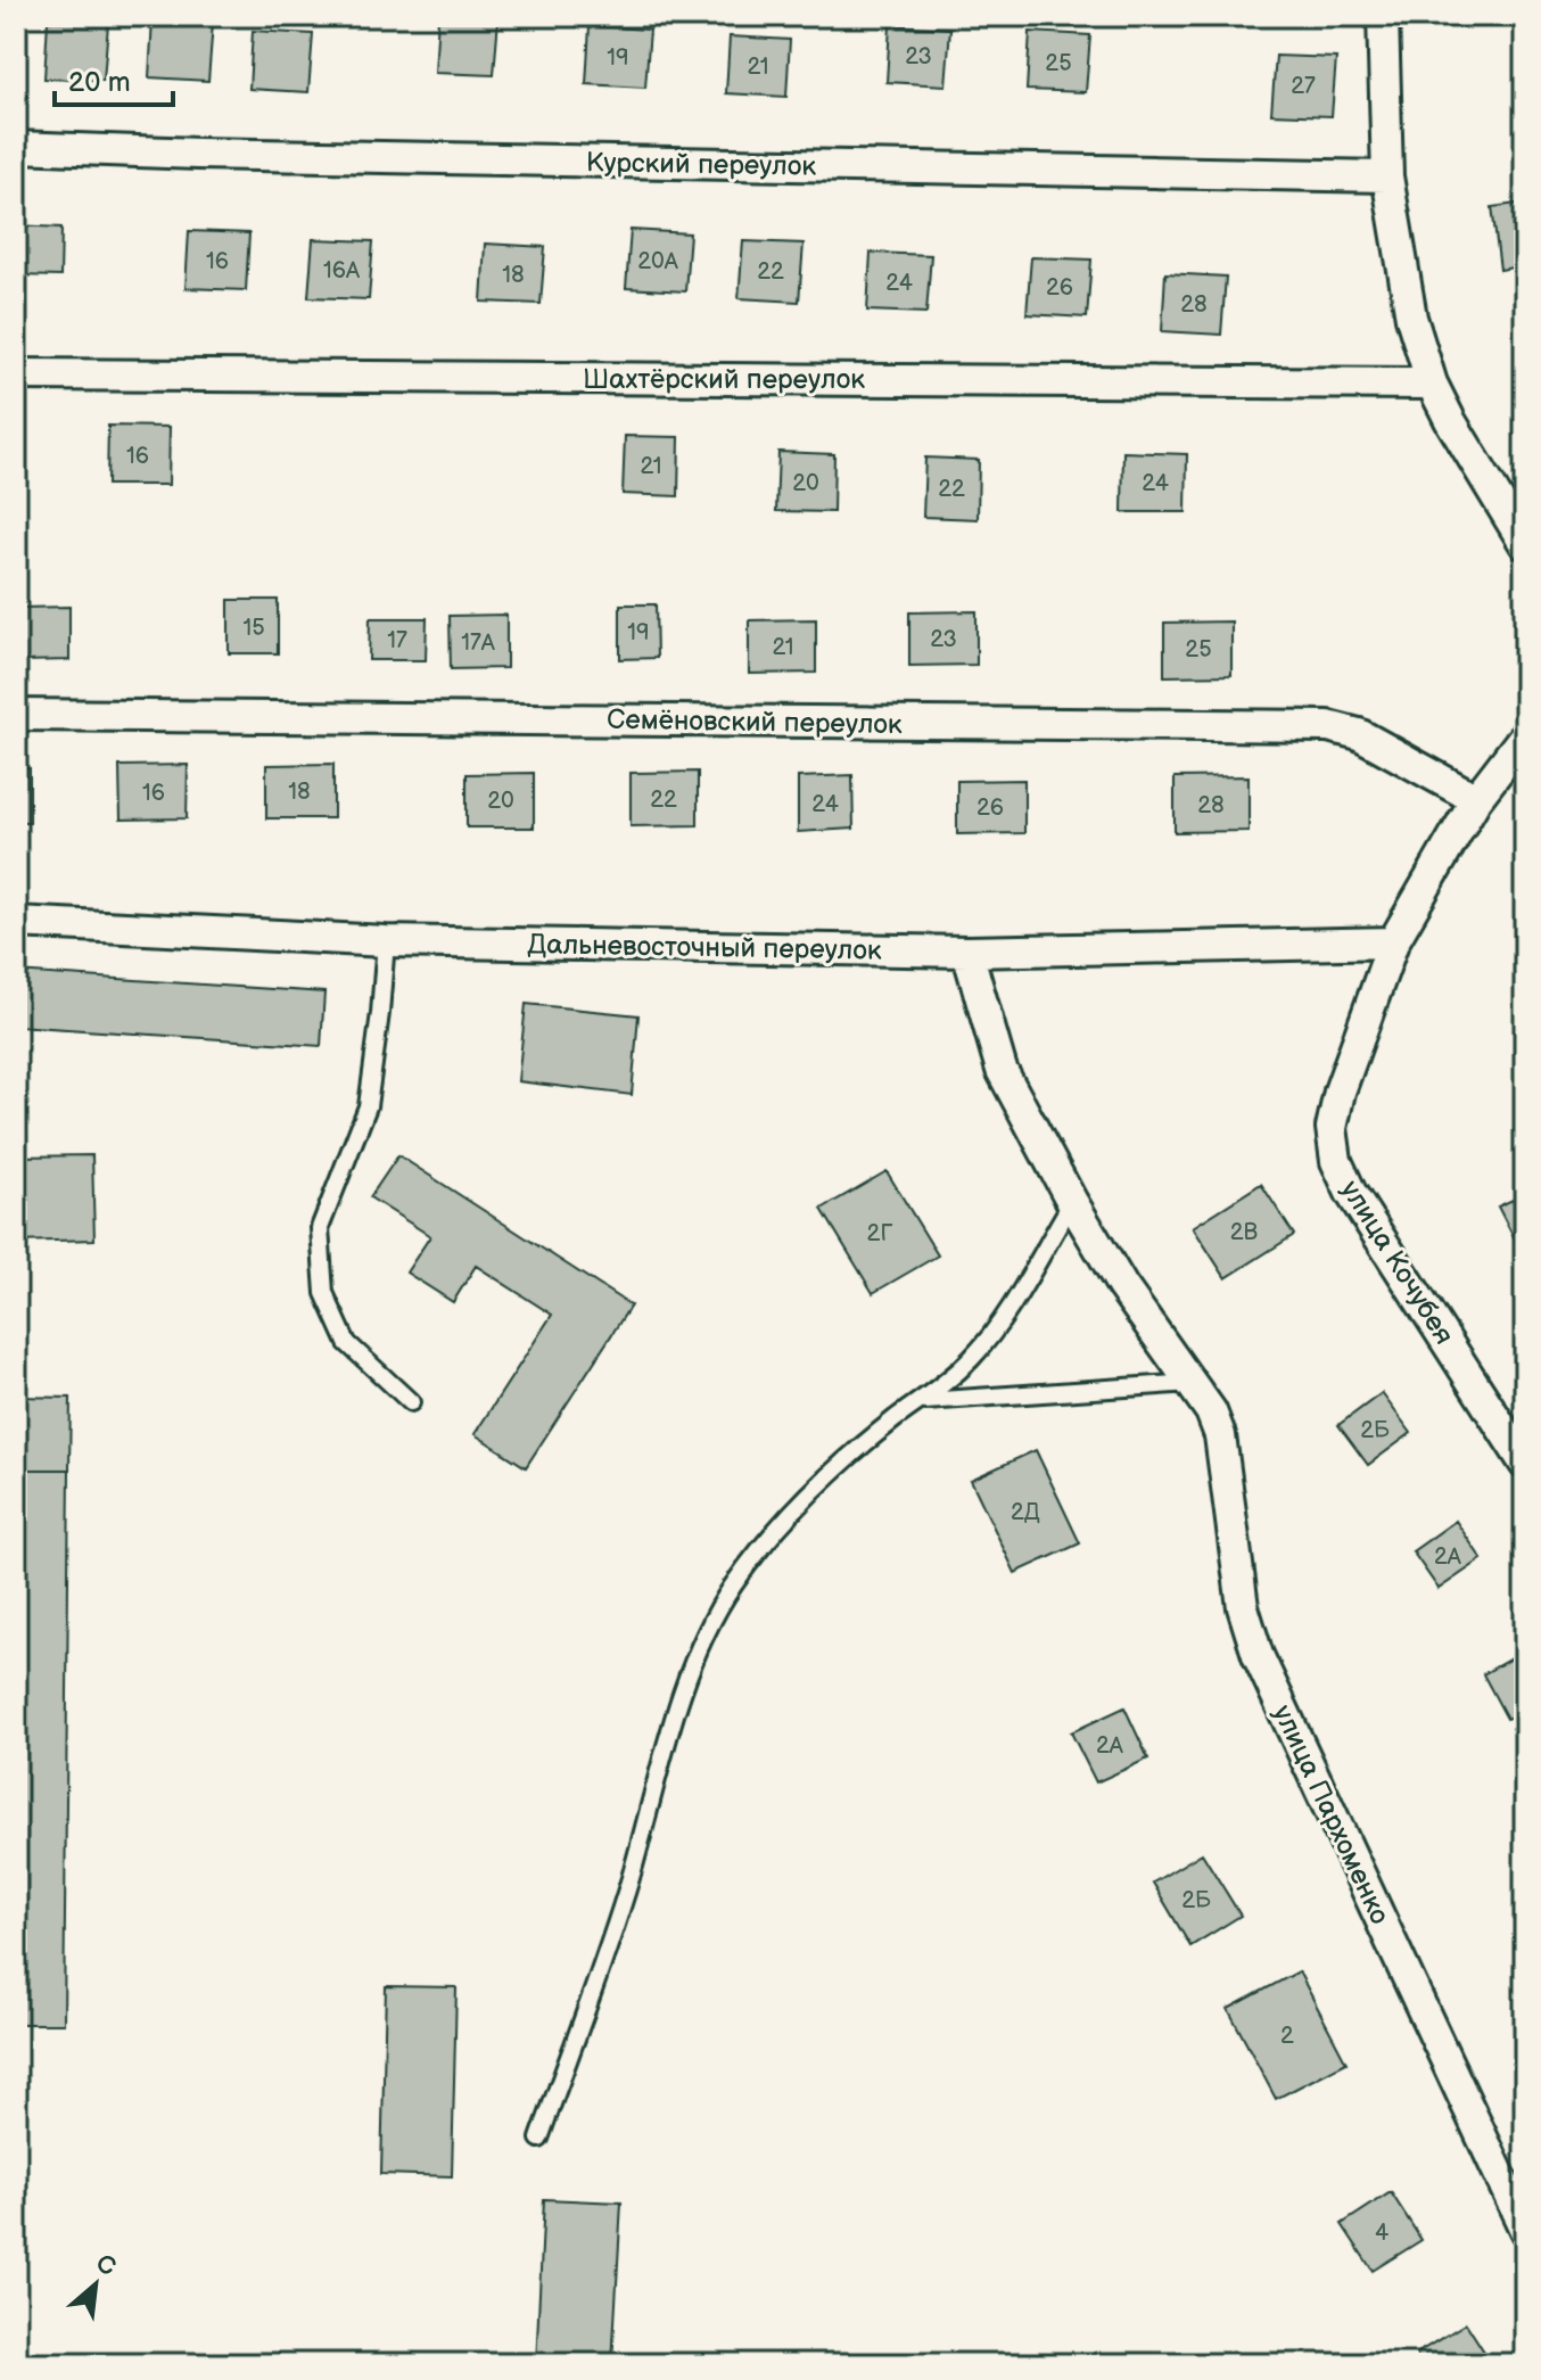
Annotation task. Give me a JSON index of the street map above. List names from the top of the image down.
{
  "streets": {
    "street": [
      "Курский переулок",
      "Шахтёрский переулок",
      "Семёновский переулок",
      "Дальневосточный переулок",
      "улица Кочубея",
      "улица Пархоменко"
    ]
  },
  "crossings": [
    ["Семёновский переулок", "улица Кочубея"],
    ["Дальневосточный переулок", "улица Кочубея"],
    ["Дальневосточный переулок", "улица Пархоменко"]
  ],
  "house_numbers": [
    "23",
    "19",
    "25",
    "21",
    "27",
    "16",
    "20А",
    "16А",
    "22",
    "18",
    "24",
    "26",
    "28",
    "16",
    "21",
    "20",
    "24",
    "22",
    "15",
    "19",
    "23",
    "17",
    "17А",
    "21",
    "25",
    "18",
    "16",
    "22",
    "20",
    "24",
    "28",
    "26",
    "2В",
    "2Г",
    "2Б",
    "2Д",
    "2А",
    "2А",
    "2Б",
    "2",
    "4"
  ],
  "scale_bar": "20 m",
  "north": "top right"
}
